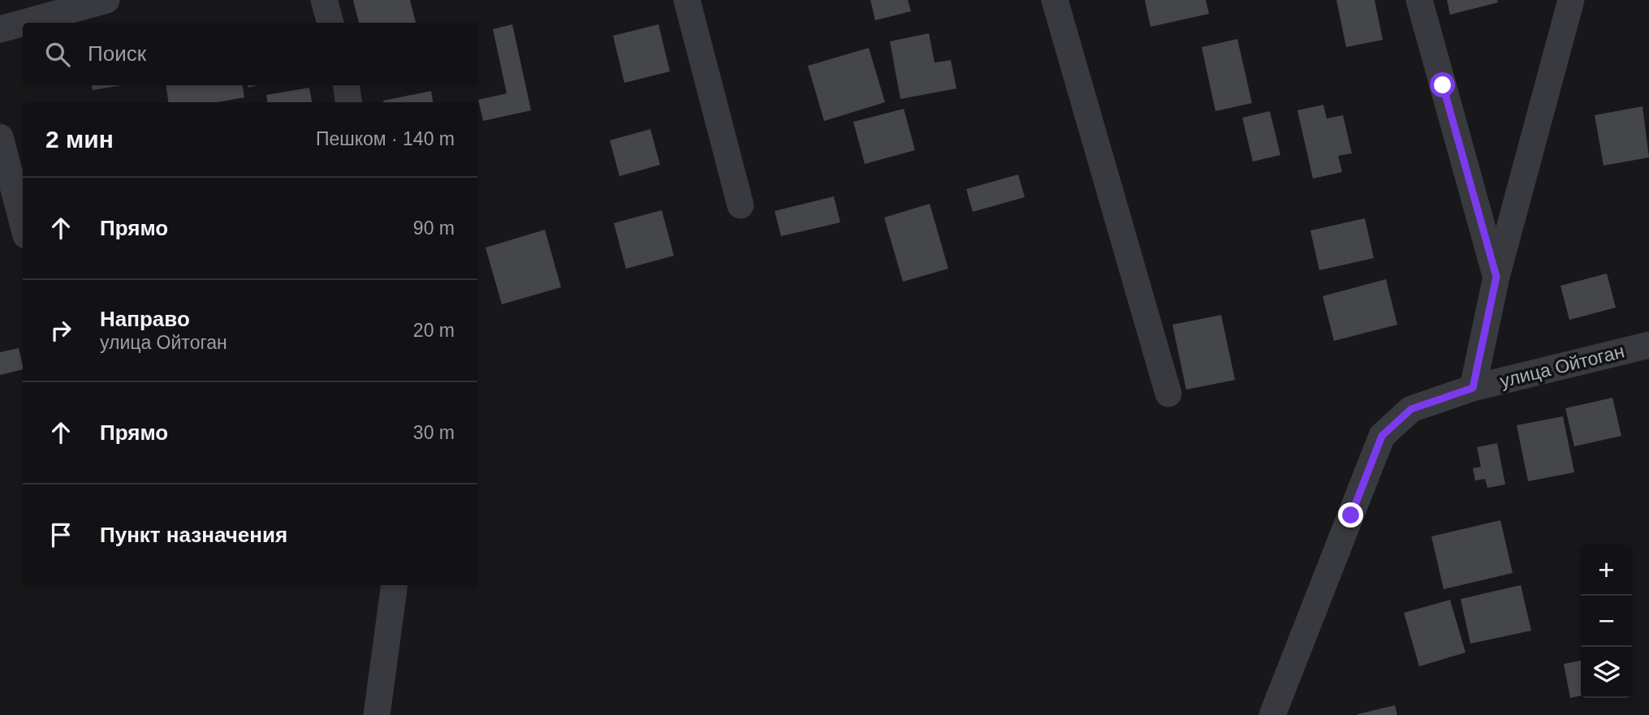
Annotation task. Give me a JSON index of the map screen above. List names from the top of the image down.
{
  "streets": {
    "street": ["улица Ойтоган"]
  },
  "page": {
    "search": "Поиск",
    "heading": ["2 мин", "Пешком · 140 m"],
    "list": [
      ["Прямо", "90 m"],
      ["Направо", "улица Ойтоган", "20 m"],
      ["Прямо", "30 m"],
      "Пункт назначения"
    ],
    "map_buttons": ["+", "−"]
  }
}
